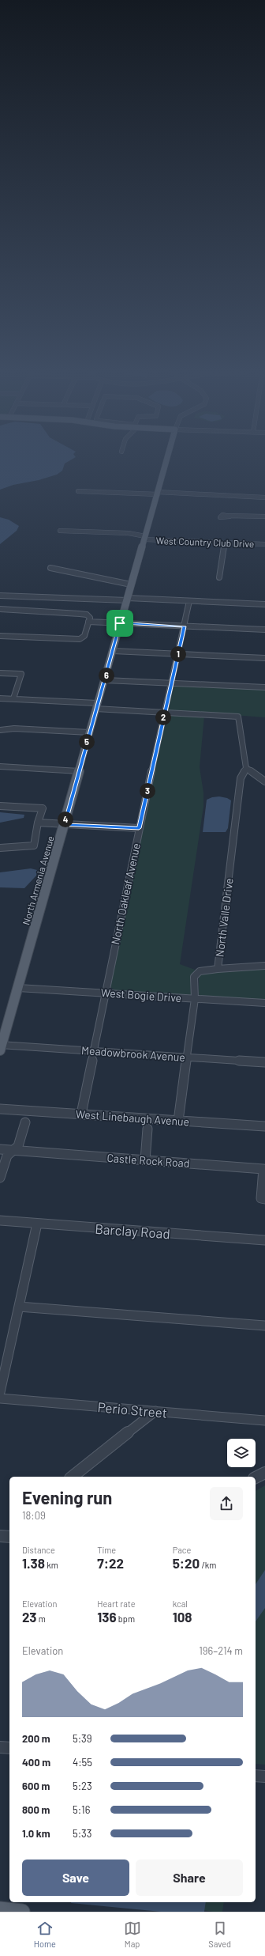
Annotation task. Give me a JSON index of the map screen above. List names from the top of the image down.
{
  "streets": {
    "main road": ["North Armenia Avenue"],
    "street": [
      "West Country Club Drive",
      "North Oakleaf Avenue",
      "North Valle Drive",
      "West Bogie Drive",
      "Meadowbrook Avenue",
      "West Linebaugh Avenue",
      "Castle Rock Road",
      "Barclay Road",
      "Perio Street"
    ]
  },
  "crossings": [
    ["West Country Club Drive", "North Armenia Avenue"],
    ["North Armenia Avenue", "West Bogie Drive"],
    ["North Armenia Avenue", "Meadowbrook Avenue"],
    ["North Oakleaf Avenue", "West Bogie Drive"],
    ["North Oakleaf Avenue", "Meadowbrook Avenue"],
    ["North Oakleaf Avenue", "West Linebaugh Avenue"],
    ["North Valle Drive", "West Bogie Drive"],
    ["North Valle Drive", "Meadowbrook Avenue"],
    ["North Valle Drive", "West Linebaugh Avenue"]
  ],
  "page": {
    "pins": [
      "1",
      "6",
      "2",
      "5",
      "3",
      "4"
    ],
    "heading": ["Evening run", "18:09"],
    "stats": [
      ["Distance", "1.38 km"],
      ["Time", "7:22"],
      ["Pace", "5:20 /km"],
      ["Elevation", "23 m"],
      ["Heart rate", "136 bpm"],
      ["kcal", "108"]
    ],
    "chart": ["Elevation", "196–214 m"],
    "list": [
      {
        "name": "200 m",
        "note": "5:39"
      },
      {
        "name": "400 m",
        "note": "4:55"
      },
      {
        "name": "600 m",
        "note": "5:23"
      },
      {
        "name": "800 m",
        "note": "5:16"
      },
      {
        "name": "1.0 km",
        "note": "5:33"
      }
    ],
    "buttons": ["Save", "Share"],
    "tabs": ["Home", "Map", "Saved"]
  }
}
